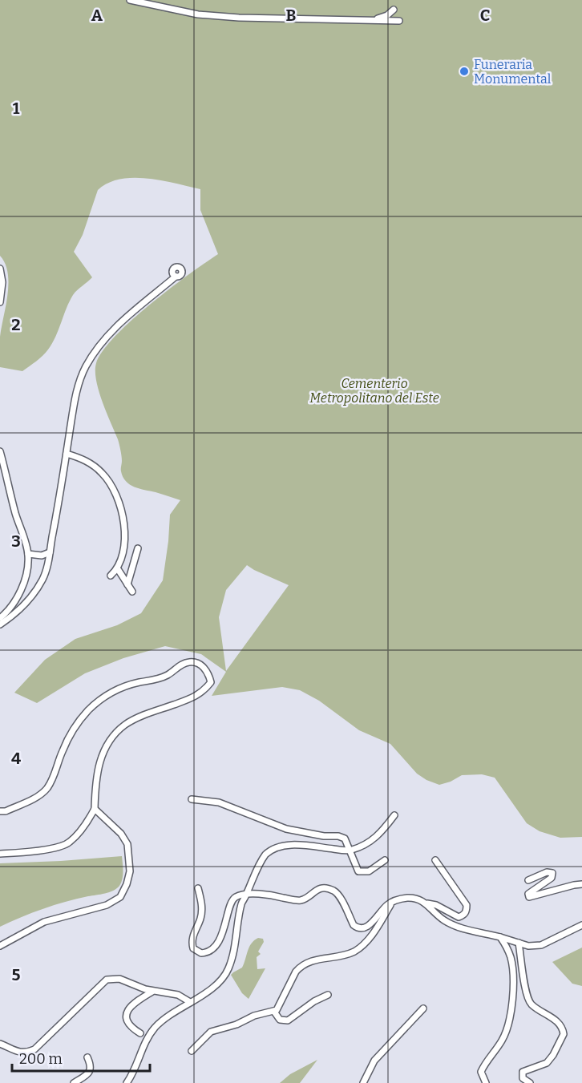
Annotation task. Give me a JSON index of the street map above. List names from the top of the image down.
{
  "parks": ["Cementerio Metropolitano del Este"],
  "places": ["Funeraria Monumental"],
  "scale_bar": "200 m",
  "grid": {
    "columns": ["A", "B", "C"],
    "rows": [
      "1",
      "2",
      "3",
      "4",
      "5"
    ]
  }
}
